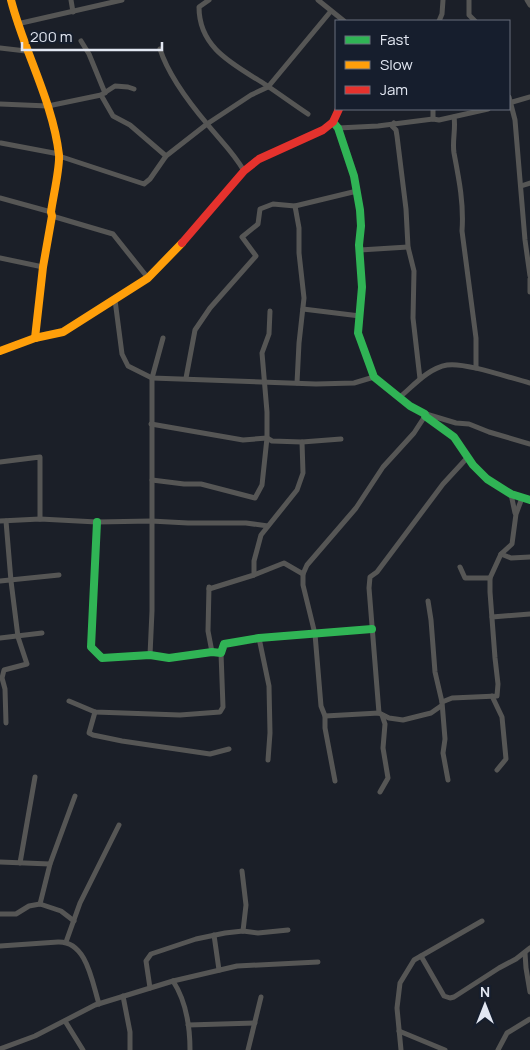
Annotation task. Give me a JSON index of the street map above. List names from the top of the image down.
{
  "legend": ["Fast", "Slow", "Jam"],
  "scale_bar": "200 m",
  "north": "top"
}
